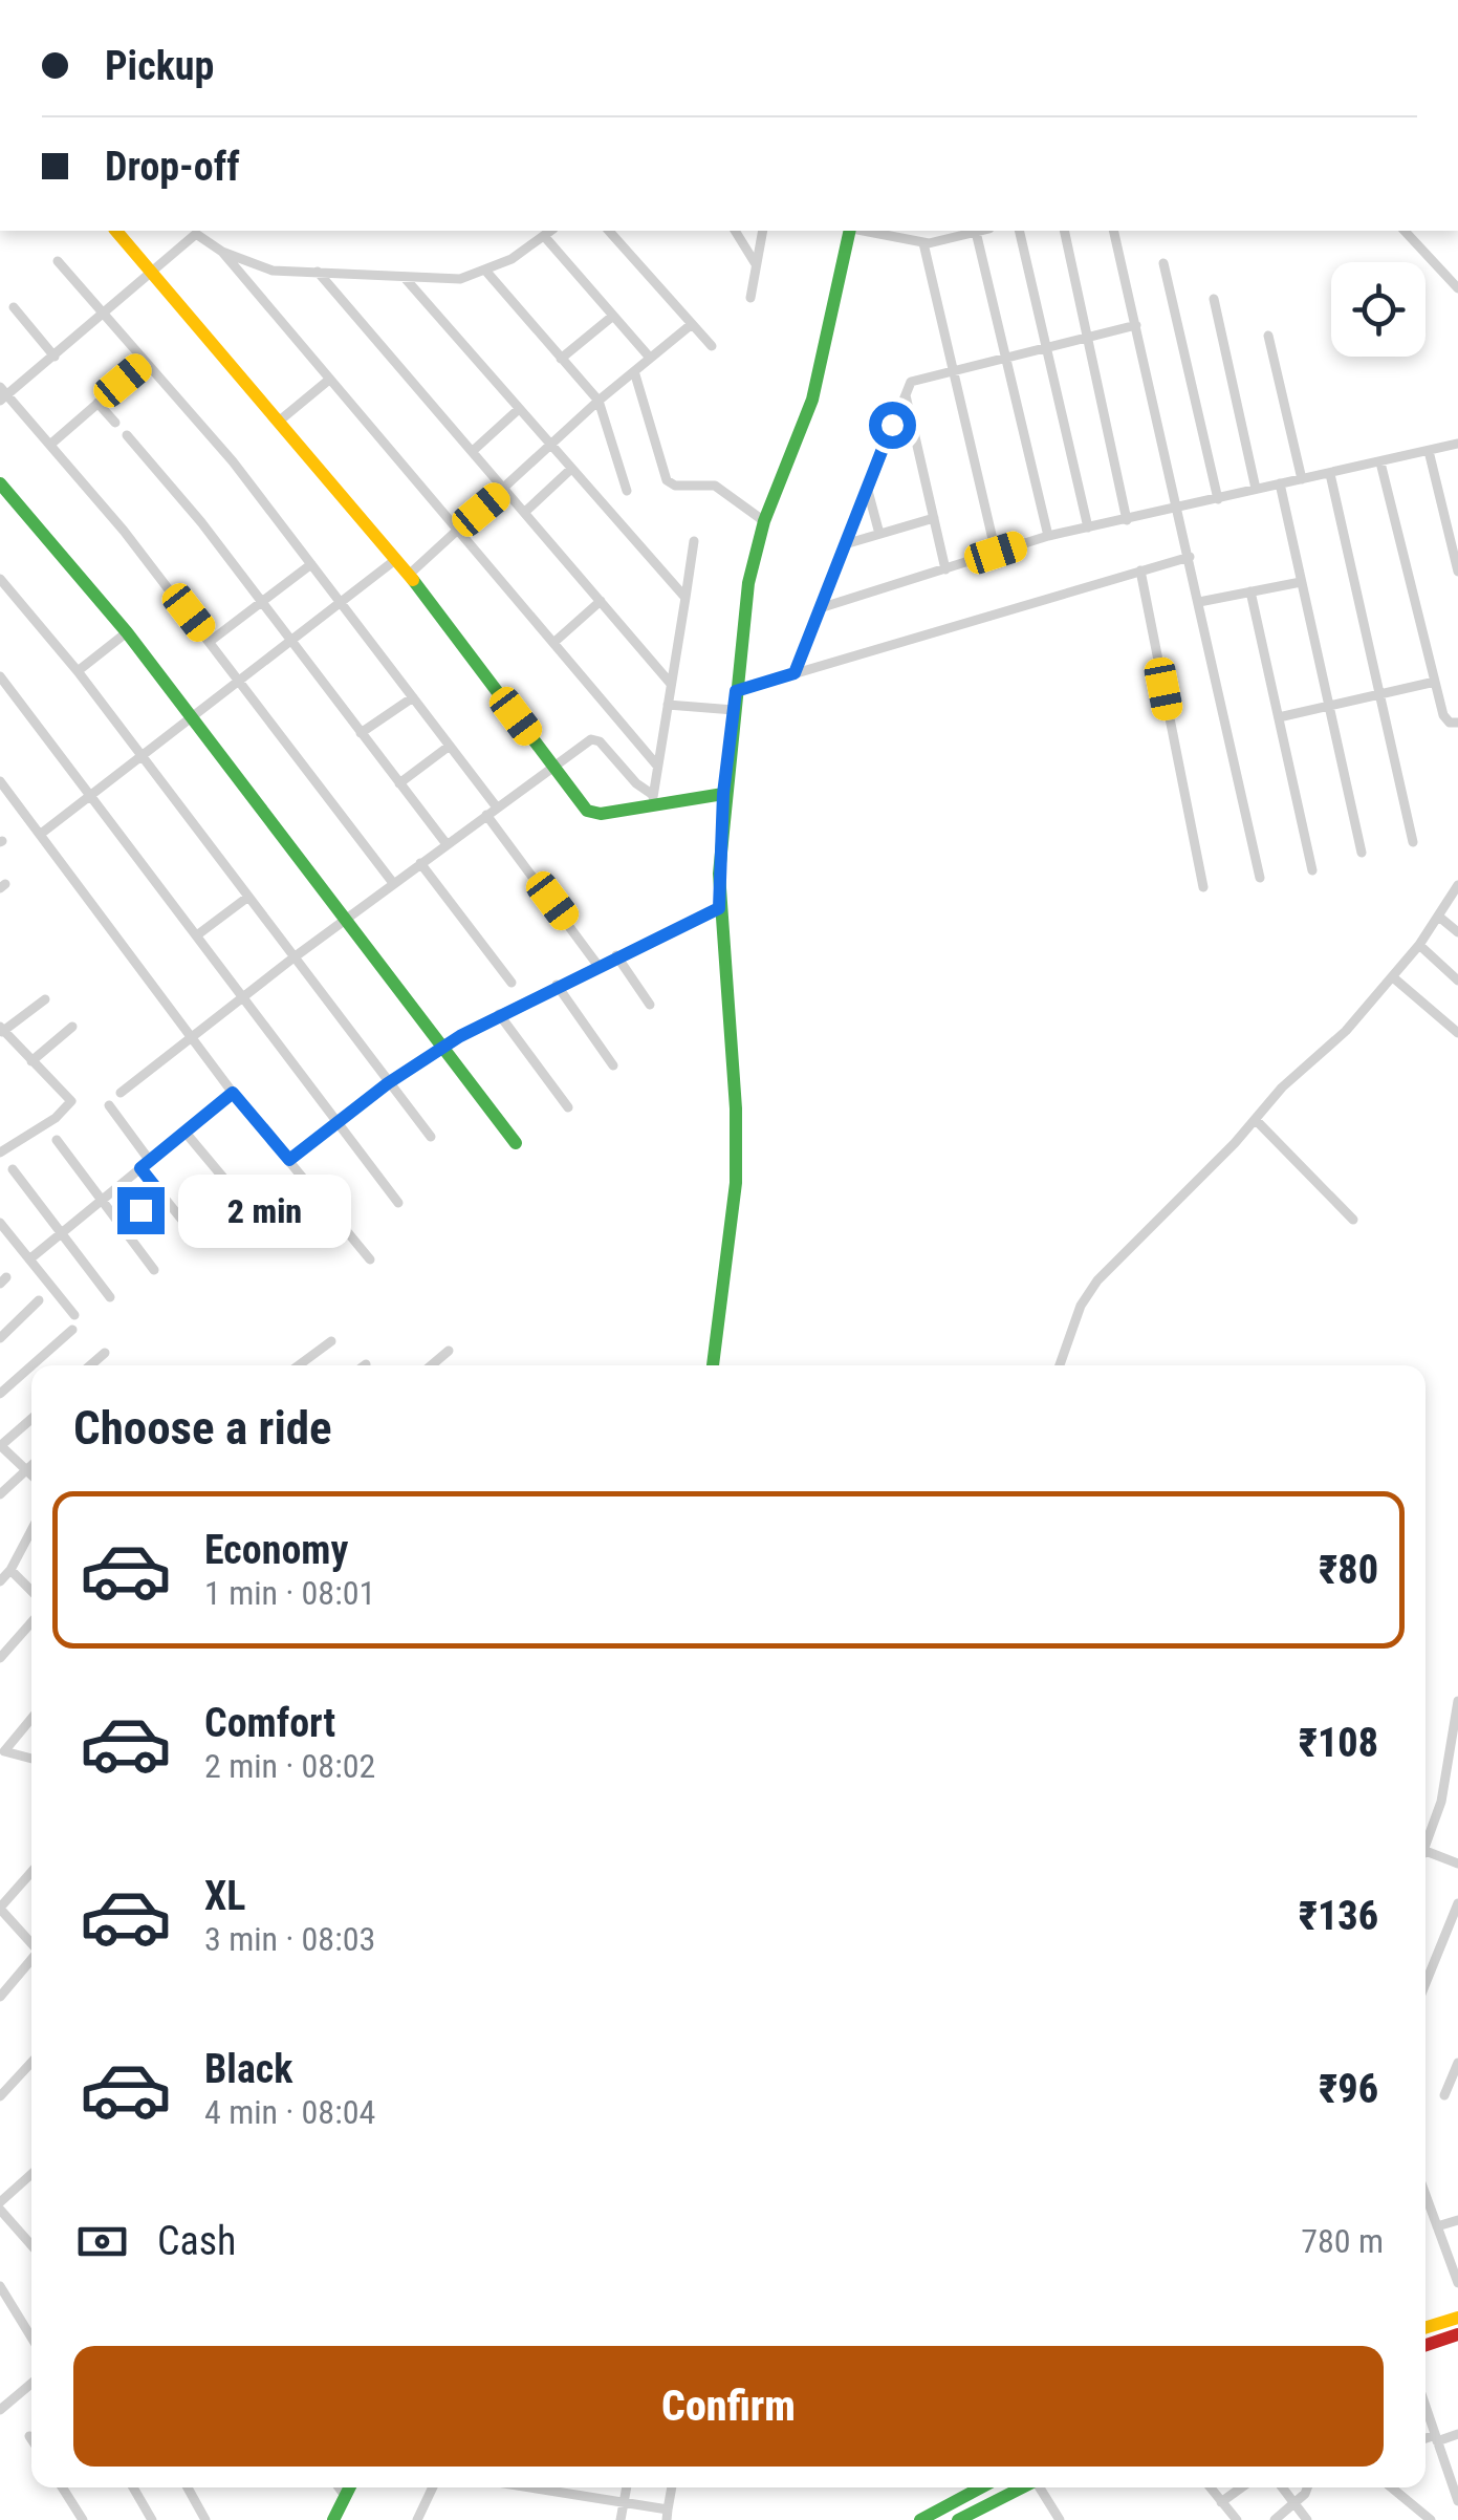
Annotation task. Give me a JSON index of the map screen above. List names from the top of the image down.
{
  "page": {
    "banner": ["Pickup", "Drop-off"],
    "bubble": "2 min",
    "heading": "Choose a ride",
    "list": [
      {
        "name": "Economy",
        "note": "1 min · 08:01",
        "value": "₹80"
      },
      {
        "name": "Comfort",
        "note": "2 min · 08:02",
        "value": "₹108"
      },
      {
        "name": "XL",
        "note": "3 min · 08:03",
        "value": "₹136"
      },
      {
        "name": "Black",
        "note": "4 min · 08:04",
        "value": "₹96"
      }
    ],
    "pay": ["Cash", "780 m"],
    "buttons": "Confirm"
  }
}
